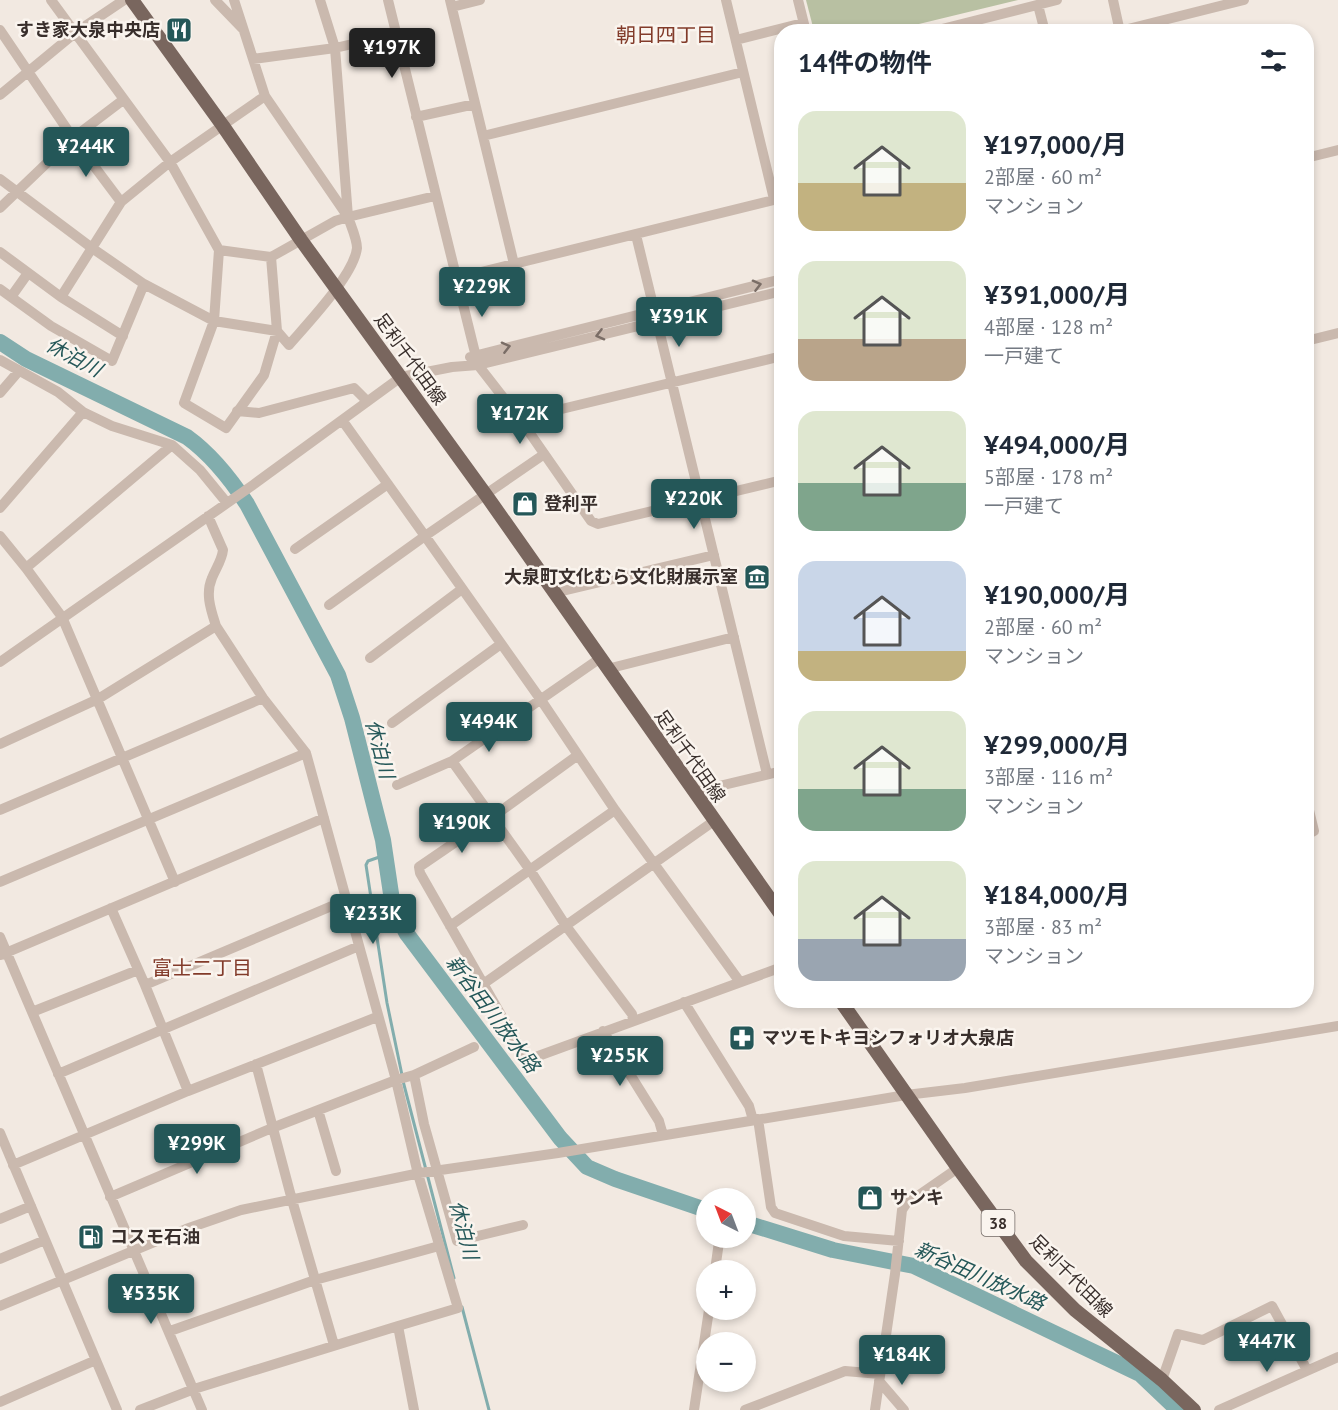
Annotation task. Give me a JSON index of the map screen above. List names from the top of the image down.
{
  "streets": {
    "main road": ["足利千代田線", "38"]
  },
  "districts": ["朝日四丁目", "富士二丁目"],
  "water": ["休泊川", "新谷田川放水路"],
  "places": {
    "restaurant": ["すき家大泉中央店"],
    "shop": ["登利平", "サンキ"],
    "museum": ["大泉町文化むら文化財展示室"],
    "pharmacy": ["マツモトキヨシフォリオ大泉店"],
    "fuel station": ["コスモ石油"]
  },
  "north": "top left",
  "page": {
    "heading": "14件の物件",
    "price": [
      "¥197K",
      "¥244K",
      "¥229K",
      "¥391K",
      "¥172K",
      "¥220K",
      "¥494K",
      "¥190K",
      "¥233K",
      "¥255K",
      "¥299K",
      "¥535K",
      "¥447K",
      "¥184K"
    ],
    "list": [
      {
        "name": "¥197,000/月",
        "note": "2部屋 · 60 m² · マンション"
      },
      {
        "name": "¥391,000/月",
        "note": "4部屋 · 128 m² · 一戸建て"
      },
      {
        "name": "¥494,000/月",
        "note": "5部屋 · 178 m² · 一戸建て"
      },
      {
        "name": "¥190,000/月",
        "note": "2部屋 · 60 m² · マンション"
      },
      {
        "name": "¥299,000/月",
        "note": "3部屋 · 116 m² · マンション"
      },
      {
        "name": "¥184,000/月",
        "note": "3部屋 · 83 m² · マンション"
      }
    ],
    "map_buttons": ["+", "−"]
  }
}
